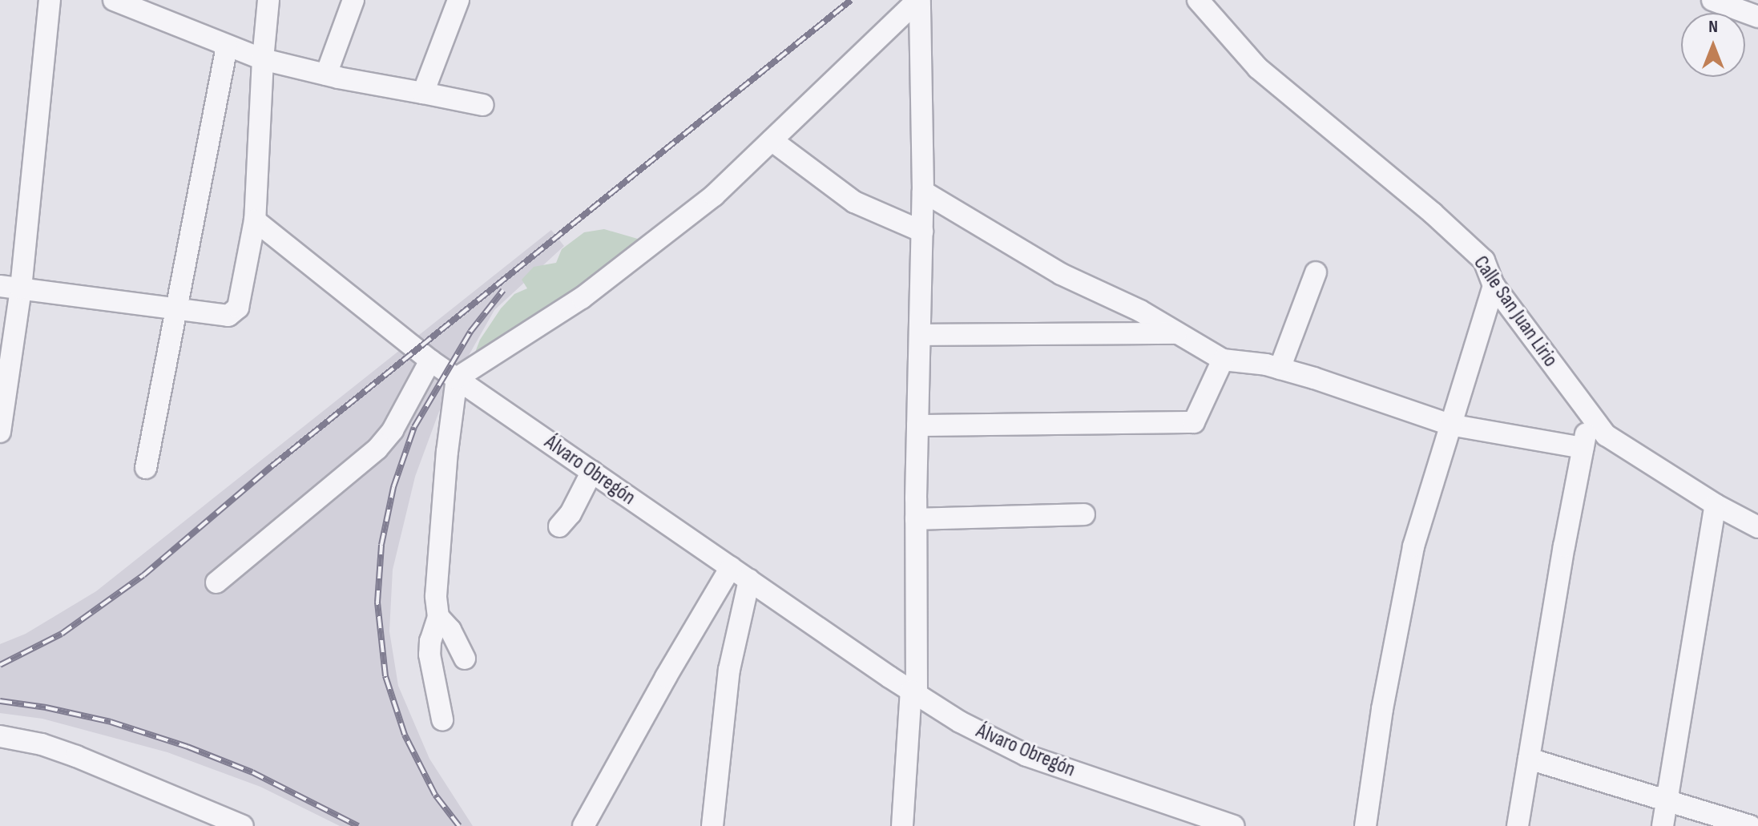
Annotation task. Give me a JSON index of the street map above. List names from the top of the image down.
{
  "streets": {
    "street": ["Calle San Juan Lirio", "Álvaro Obregón"]
  },
  "north": "top"
}
